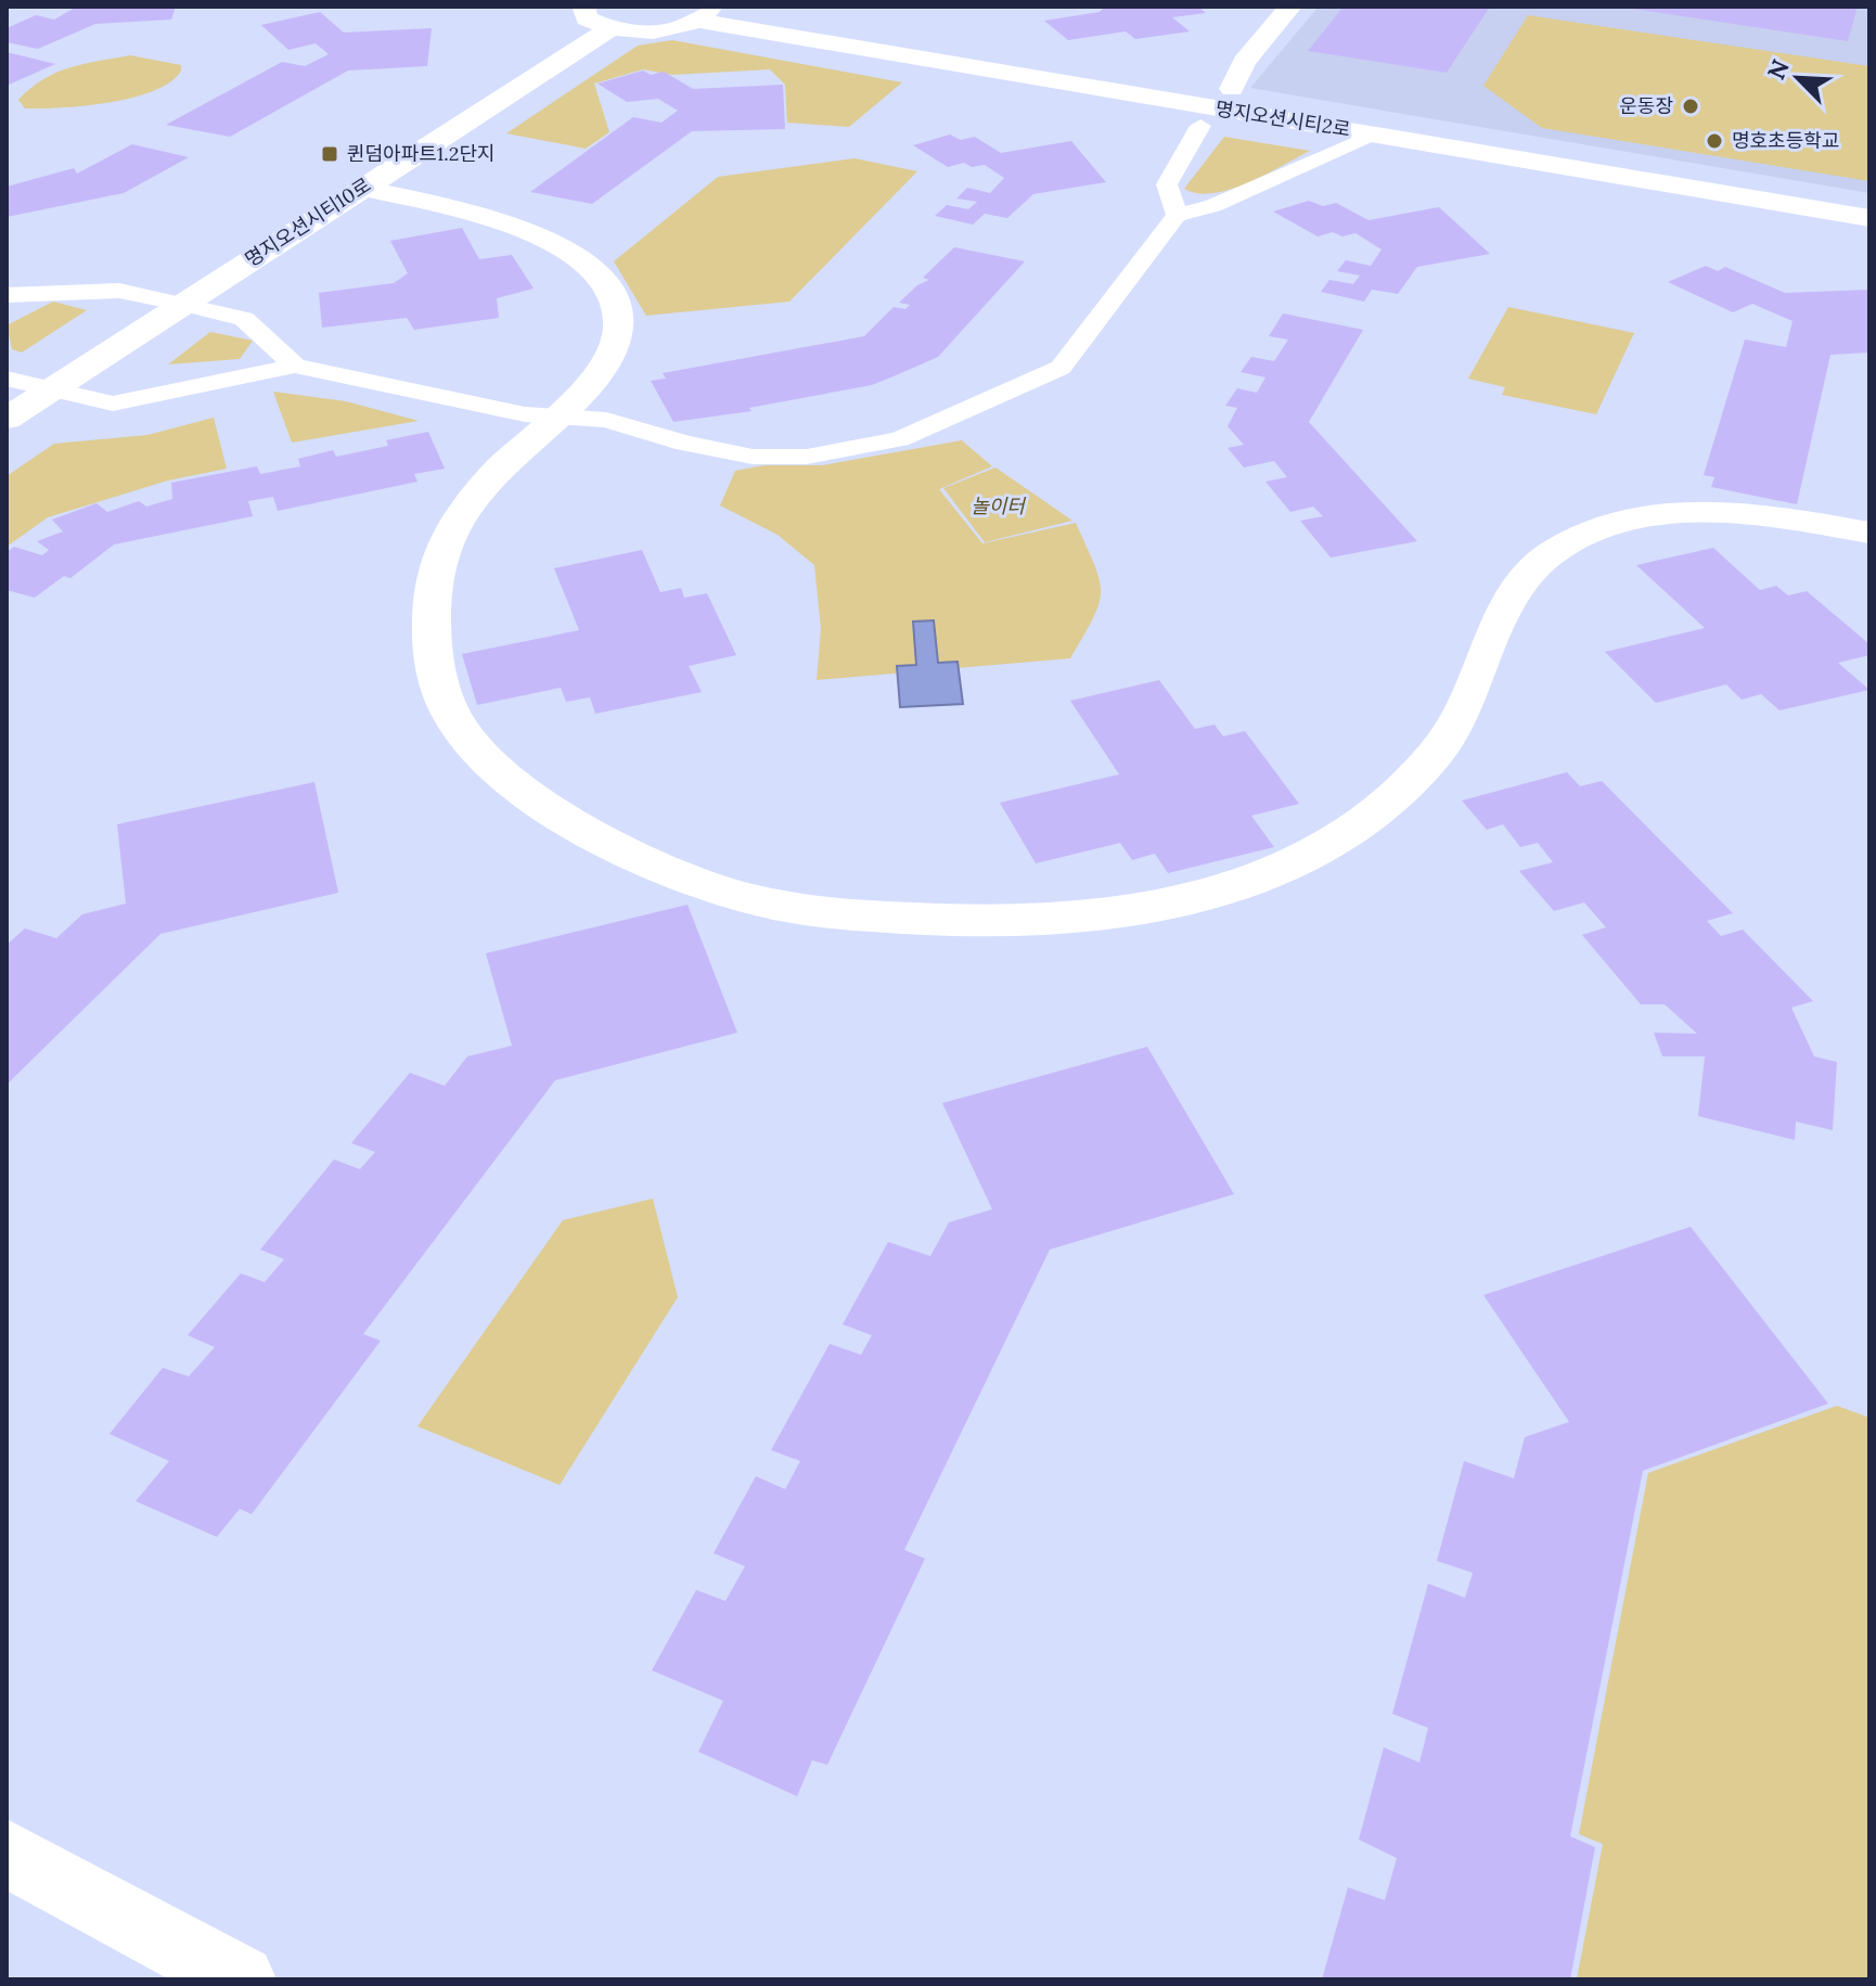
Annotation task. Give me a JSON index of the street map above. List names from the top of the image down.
{
  "streets": {
    "street": ["명지오션시티2로", "명지오션시티10로"]
  },
  "parks": ["놀이터"],
  "places": {
    "other": ["운동장", "명호초등학교"],
    "transit": ["퀸덤아파트1.2단지"]
  },
  "north": "top left"
}
